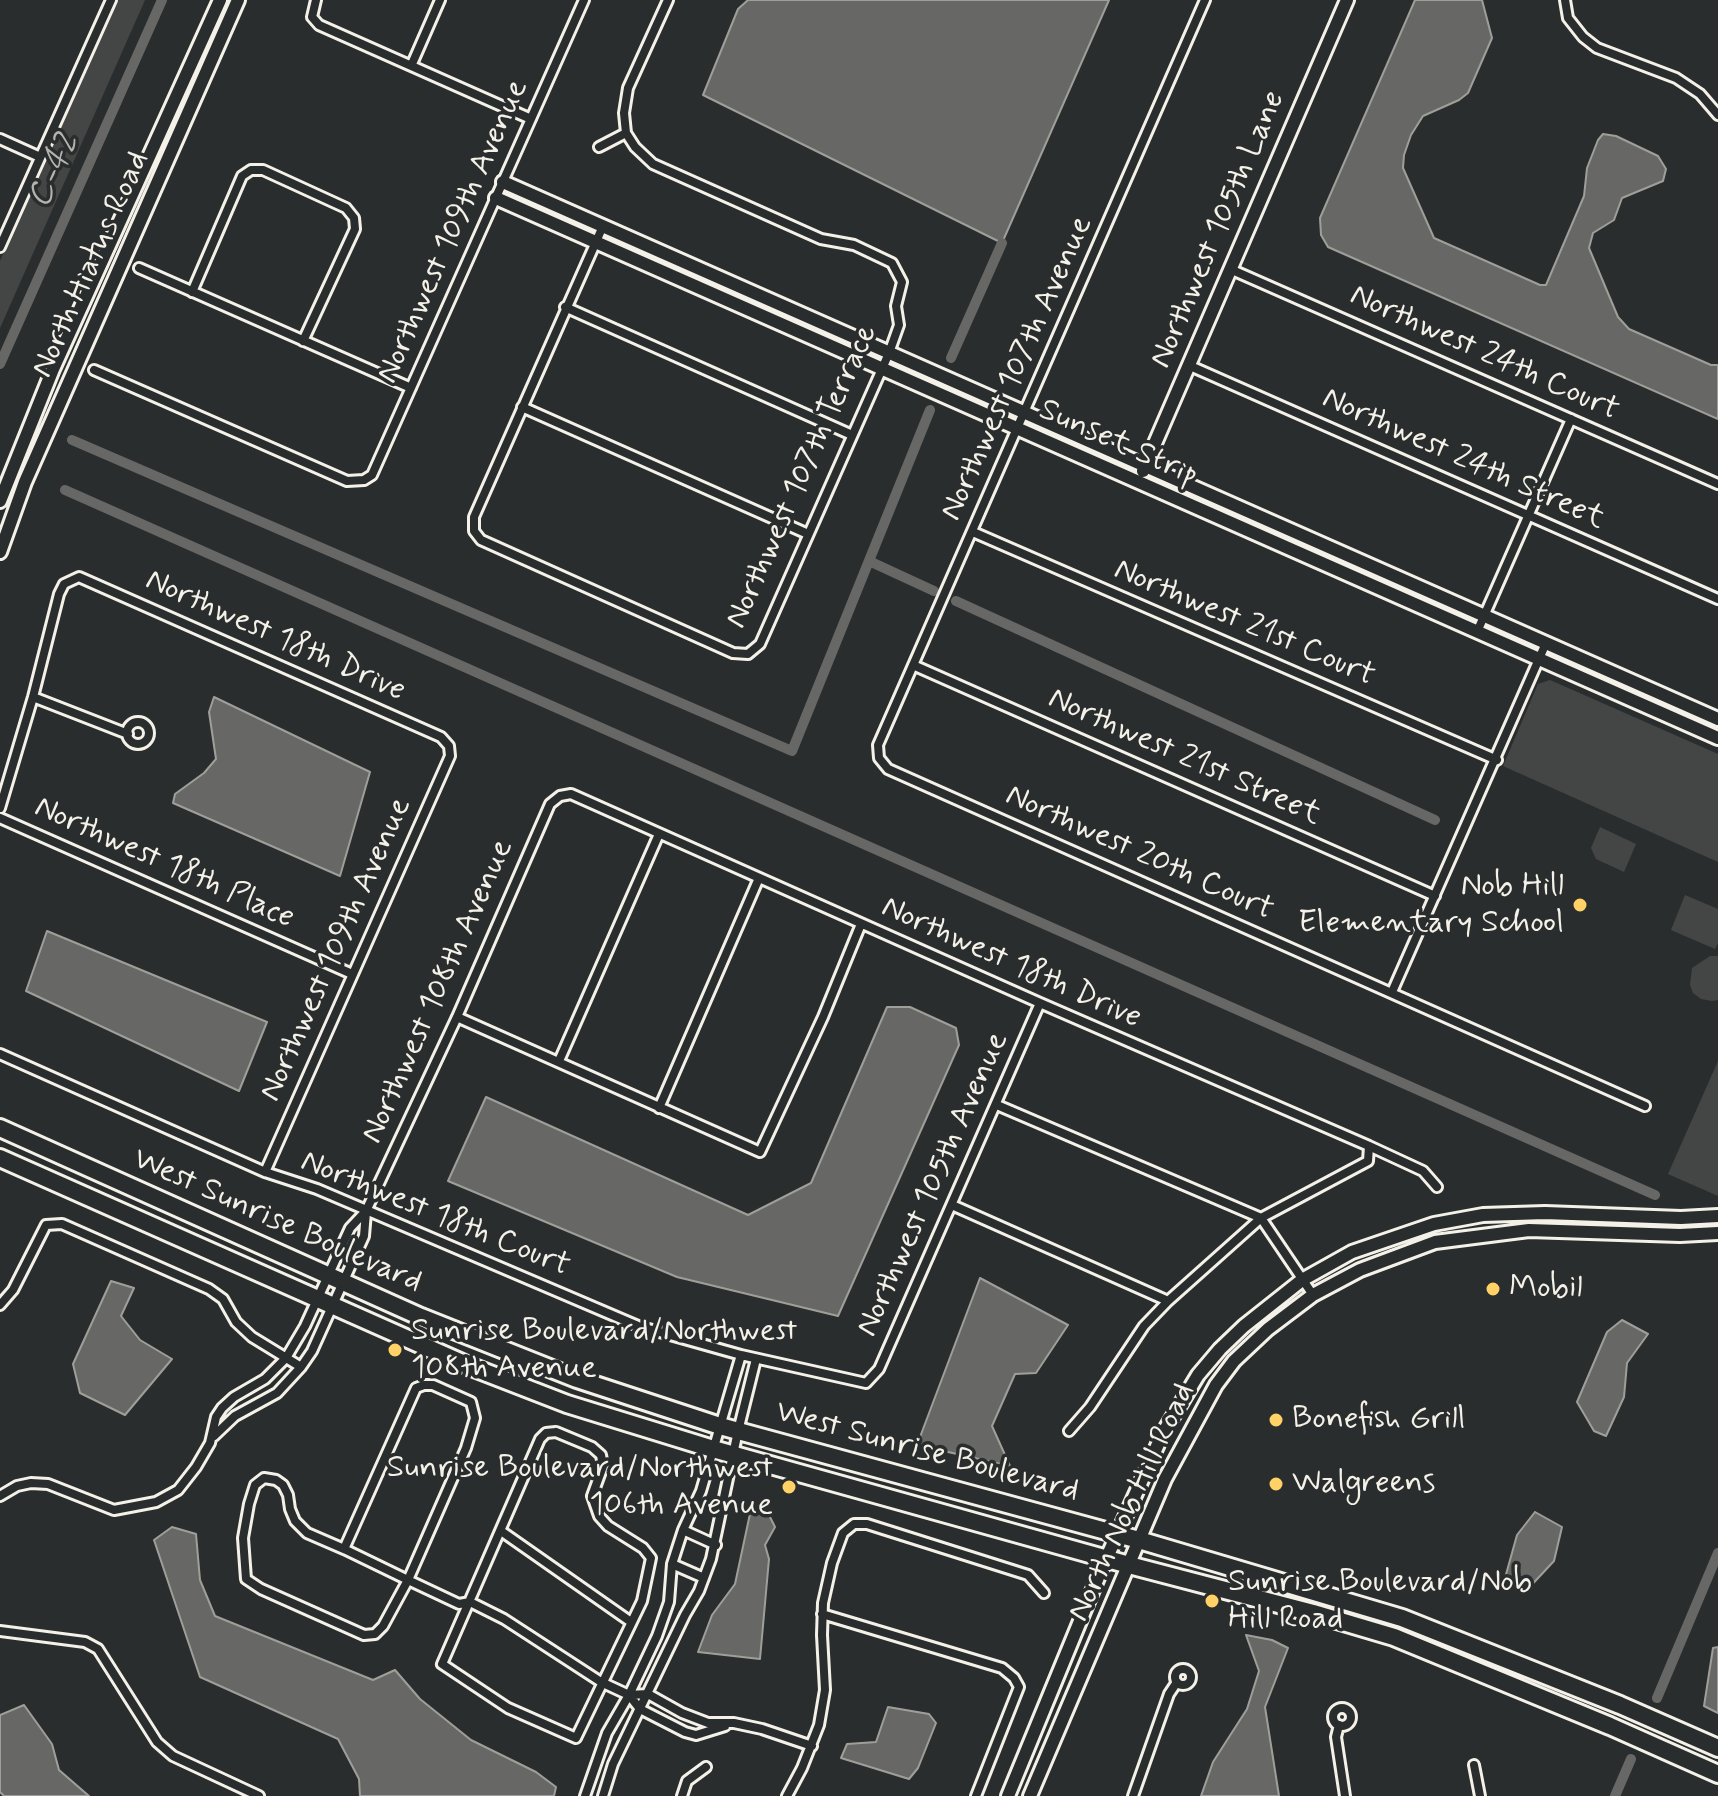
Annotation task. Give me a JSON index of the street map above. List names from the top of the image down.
{
  "streets": {
    "highway": ["West Sunrise Boulevard"],
    "main road": [
      "Northwest 105th Lane",
      "North Hiatus Road",
      "Sunset Strip",
      "North Nob Hill Road"
    ],
    "street": [
      "Northwest 109th Avenue",
      "Northwest 24th Court",
      "Northwest 107th Avenue",
      "Northwest 24th Street",
      "Northwest 107th Terrace",
      "Northwest 21st Court",
      "Northwest 18th Drive",
      "Northwest 21st Street",
      "Northwest 20th Court",
      "Northwest 18th Place",
      "Northwest 108th Avenue",
      "Northwest 105th Avenue",
      "Northwest 18th Court"
    ]
  },
  "crossings": [
    ["Northwest 105th Lane", "Northwest 24th Court"],
    ["Northwest 105th Lane", "Sunset Strip"],
    ["Northwest 105th Lane", "Northwest 24th Street"],
    ["Northwest 109th Avenue", "Sunset Strip"],
    ["Northwest 109th Avenue", "Northwest 18th Drive"],
    ["Northwest 109th Avenue", "Northwest 18th Place"],
    ["Northwest 109th Avenue", "Northwest 18th Court"],
    ["Northwest 107th Avenue", "Sunset Strip"],
    ["Northwest 107th Avenue", "Northwest 21st Court"],
    ["Northwest 107th Avenue", "Northwest 21st Street"],
    ["Northwest 107th Avenue", "Northwest 20th Court"],
    ["Sunset Strip", "Northwest 107th Terrace"],
    ["Northwest 18th Drive", "Northwest 108th Avenue"],
    ["Northwest 18th Drive", "Northwest 105th Avenue"],
    ["Northwest 108th Avenue", "Northwest 18th Court"],
    ["Northwest 108th Avenue", "West Sunrise Boulevard"],
    ["Northwest 105th Avenue", "Northwest 18th Court"],
    ["West Sunrise Boulevard", "North Nob Hill Road"]
  ],
  "water": ["C-42"],
  "places": [
    "Nob Hill Elementary School",
    "Mobil",
    "Sunrise Boulevard/Northwest 108th Avenue",
    "Bonefish Grill",
    "Walgreens",
    "Sunrise Boulevard/Northwest 106th Avenue",
    "Sunrise Boulevard/Nob Hill Road"
  ]
}
